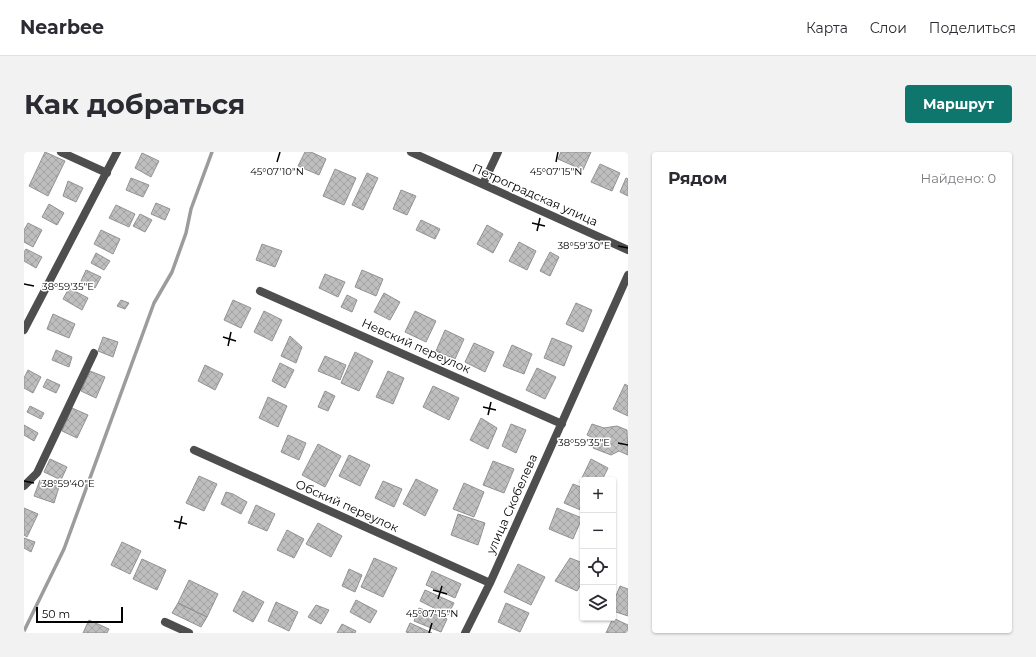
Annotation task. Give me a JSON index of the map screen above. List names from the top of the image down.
{
  "streets": {
    "street": [
      "Петроградская улица",
      "Невский переулок",
      "улица Скобелева",
      "Обский переулок"
    ]
  },
  "crossings": [
    ["Невский переулок", "улица Скобелева"],
    ["улица Скобелева", "Обский переулок"]
  ],
  "scale_bar": "50 m",
  "page": {
    "header": "Nearbee",
    "nav": ["Карта", "Слои", "Поделиться"],
    "buttons": "Маршрут",
    "title": "Как добраться",
    "heading": ["Рядом", "Найдено: 0"],
    "map_buttons": ["+", "−"],
    "scale": "50 m"
  },
  "coordinates": [
    "45°07'10\"N",
    "45°07'15\"N",
    "38°59'30\"E",
    "38°59'35\"E",
    "38°59'40\"E"
  ]
}
